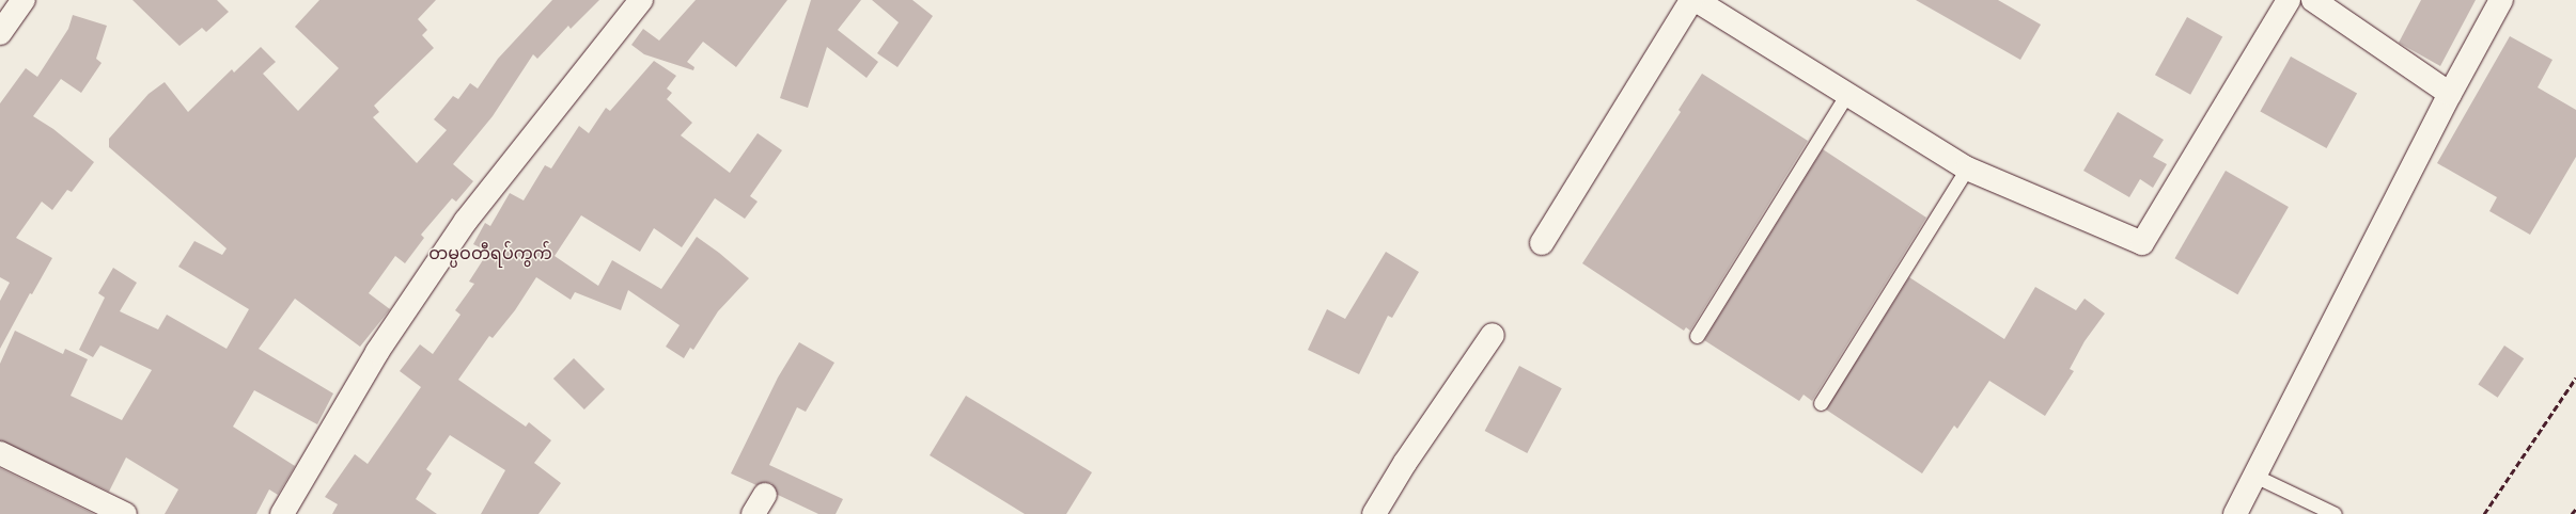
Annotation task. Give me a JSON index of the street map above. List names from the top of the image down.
{
  "districts": ["တမ္ပဝတီရပ်ကွက်"]
}
